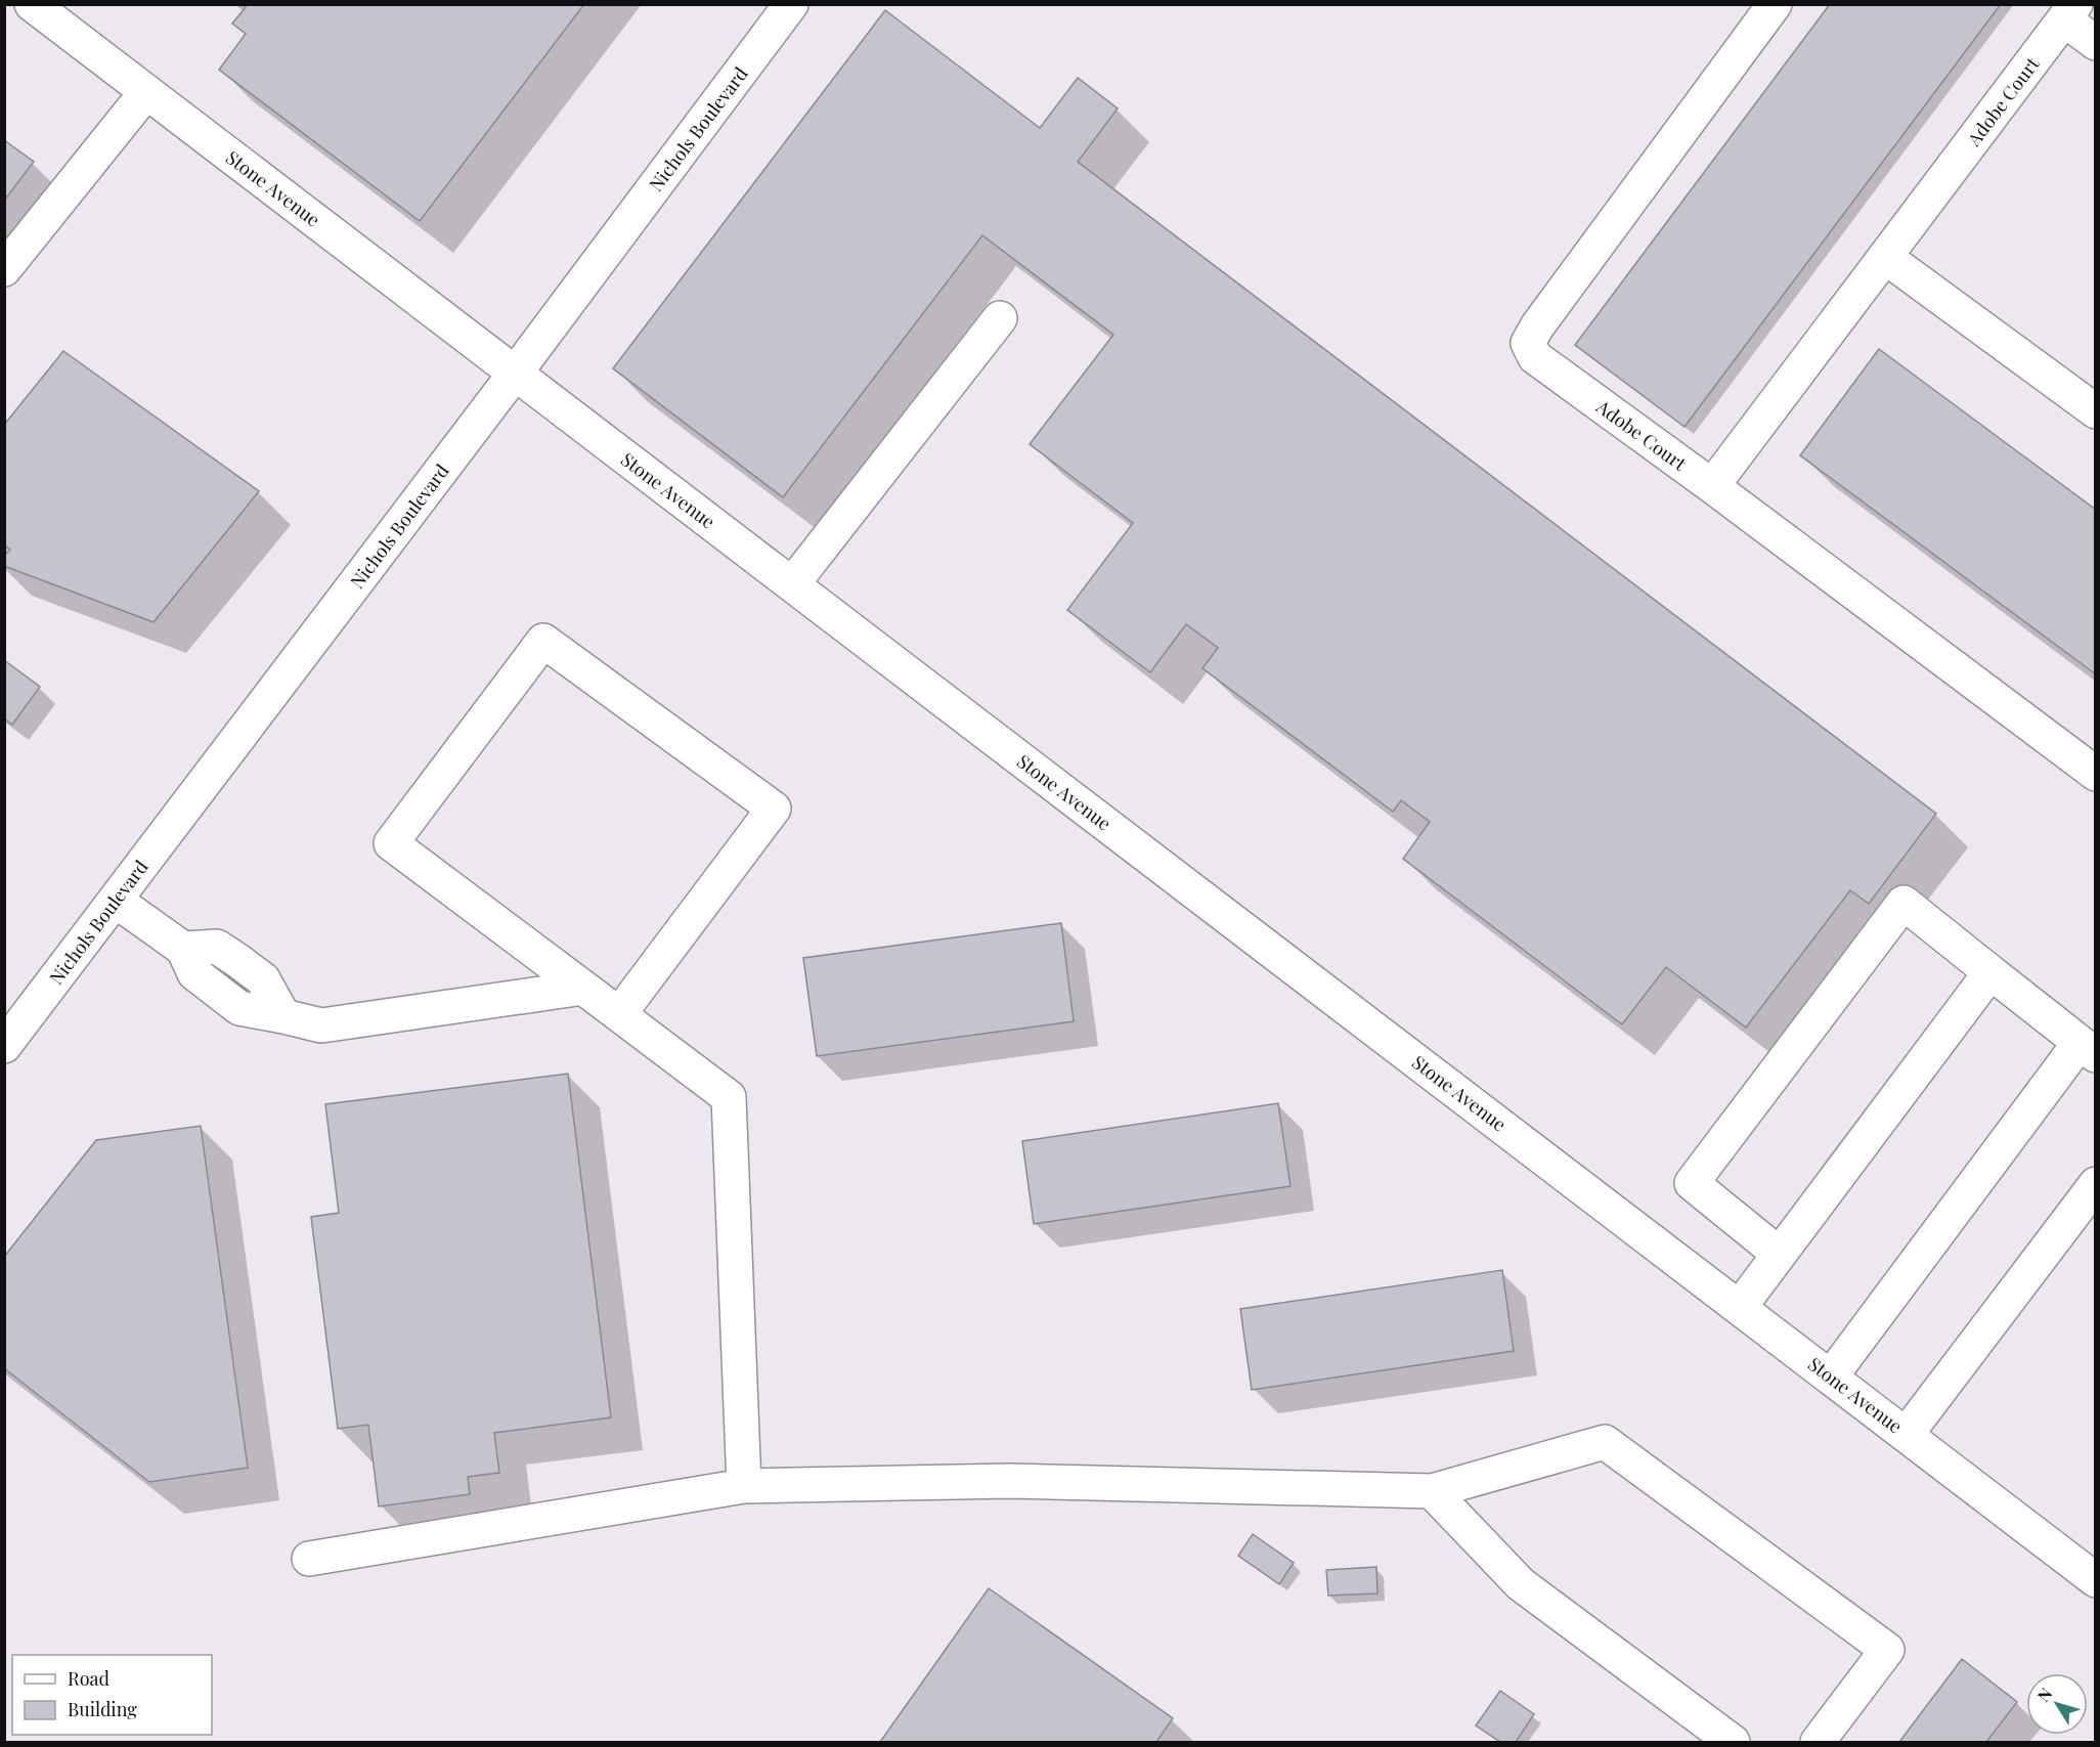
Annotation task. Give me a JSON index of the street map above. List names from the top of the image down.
{
  "streets": {
    "street": ["Adobe Court", "Nichols Boulevard", "Stone Avenue"]
  },
  "crossings": [
    ["Nichols Boulevard", "Stone Avenue"]
  ],
  "legend": ["Road", "Building"],
  "north": "top left"
}
